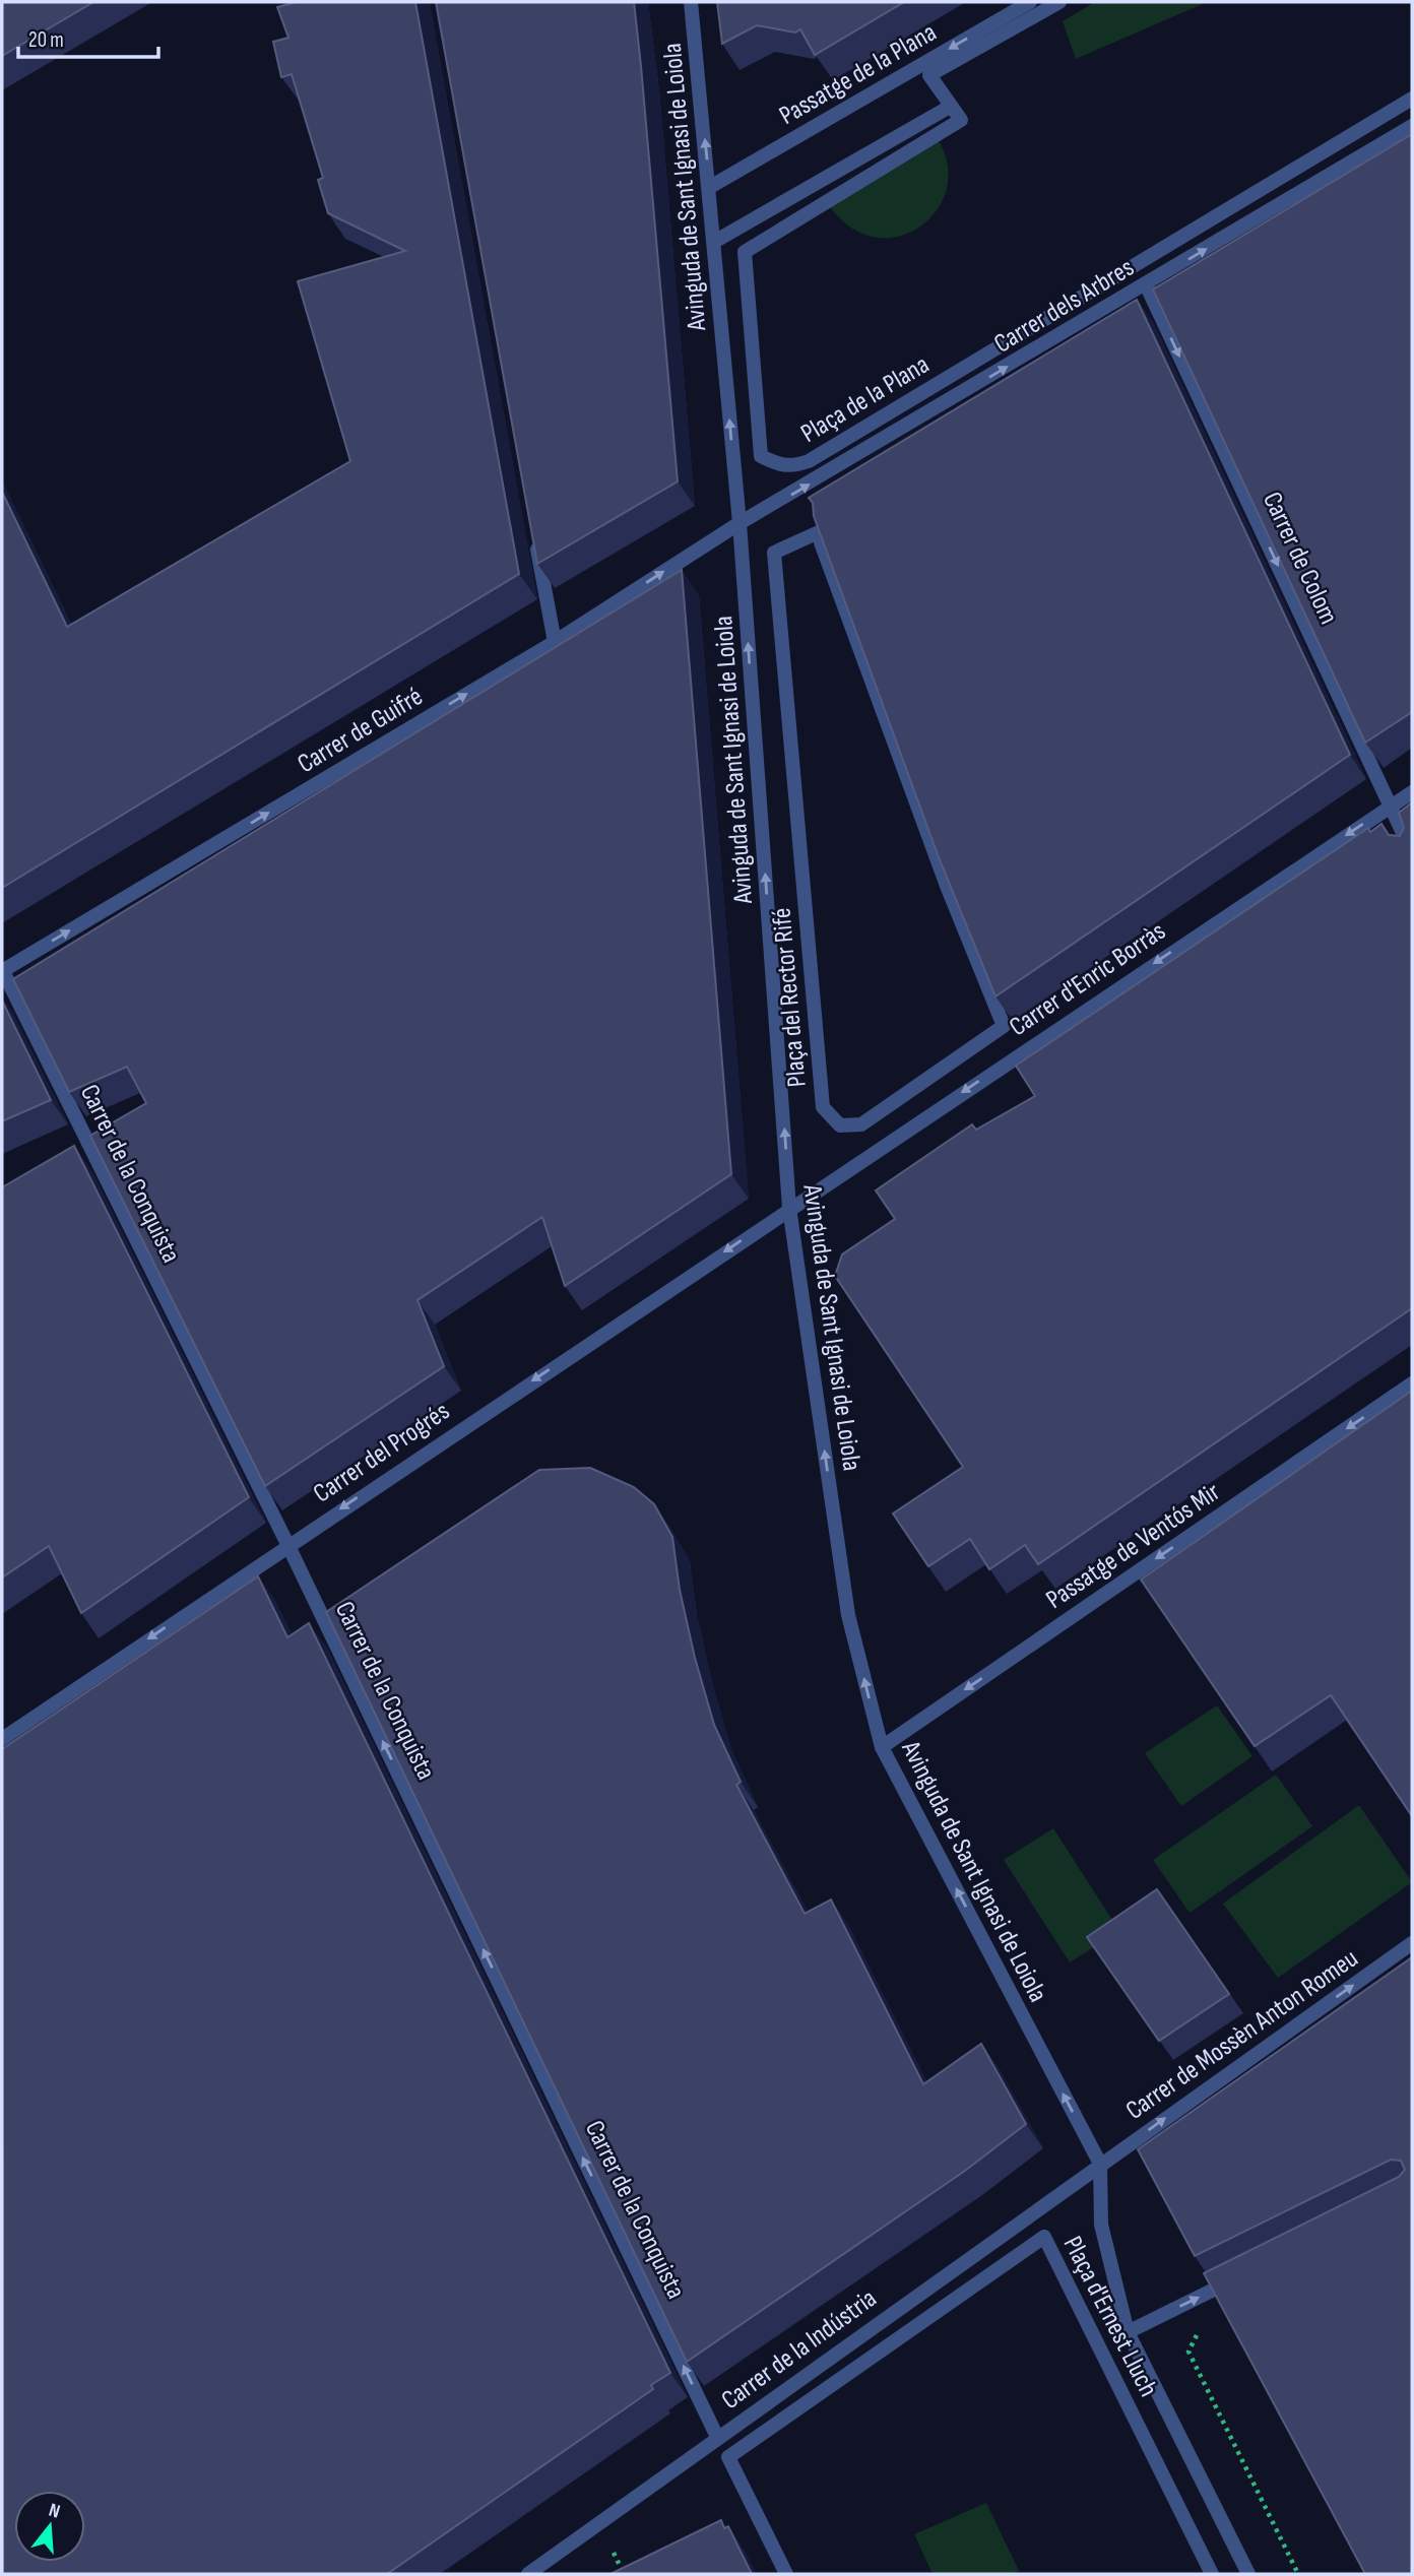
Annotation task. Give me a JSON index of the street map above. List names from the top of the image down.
{
  "streets": {
    "street": [
      "Passatge de la Plana",
      "Avinguda de Sant Ignasi de Loiola",
      "Carrer dels Arbres",
      "Plaça de la Plana",
      "Carrer de Colom",
      "Carrer de Guifré",
      "Carrer d'Enric Borràs",
      "Plaça del Rector Rifé",
      "Carrer de la Conquista",
      "Carrer del Progrés",
      "Passatge de Ventós Mir",
      "Carrer de Mossèn Anton Romeu",
      "Plaça d'Ernest Lluch",
      "Carrer de la Indústria"
    ]
  },
  "crossings": [
    ["Passatge de la Plana", "Avinguda de Sant Ignasi de Loiola"],
    ["Avinguda de Sant Ignasi de Loiola", "Carrer dels Arbres"],
    ["Avinguda de Sant Ignasi de Loiola", "Carrer de Guifré"],
    ["Avinguda de Sant Ignasi de Loiola", "Carrer d'Enric Borràs"],
    ["Avinguda de Sant Ignasi de Loiola", "Carrer del Progrés"],
    ["Avinguda de Sant Ignasi de Loiola", "Passatge de Ventós Mir"],
    ["Avinguda de Sant Ignasi de Loiola", "Carrer de Mossèn Anton Romeu"],
    ["Avinguda de Sant Ignasi de Loiola", "Carrer de la Indústria"],
    ["Carrer dels Arbres", "Carrer de Colom"],
    ["Carrer dels Arbres", "Carrer de Guifré"],
    ["Carrer de Colom", "Carrer d'Enric Borràs"],
    ["Carrer de Guifré", "Carrer de la Conquista"],
    ["Carrer d'Enric Borràs", "Carrer del Progrés"],
    ["Carrer de la Conquista", "Carrer del Progrés"],
    ["Carrer de la Conquista", "Carrer de la Indústria"],
    ["Carrer de Mossèn Anton Romeu", "Carrer de la Indústria"]
  ],
  "one_way": [
    "Avinguda de Sant Ignasi de Loiola",
    "Carrer dels Arbres",
    "Carrer de Colom",
    "Carrer de Guifré",
    "Carrer d'Enric Borràs",
    "Carrer de la Conquista",
    "Carrer del Progrés",
    "Passatge de Ventós Mir",
    "Carrer de Mossèn Anton Romeu"
  ],
  "scale_bar": "20 m",
  "north": "top"
}
